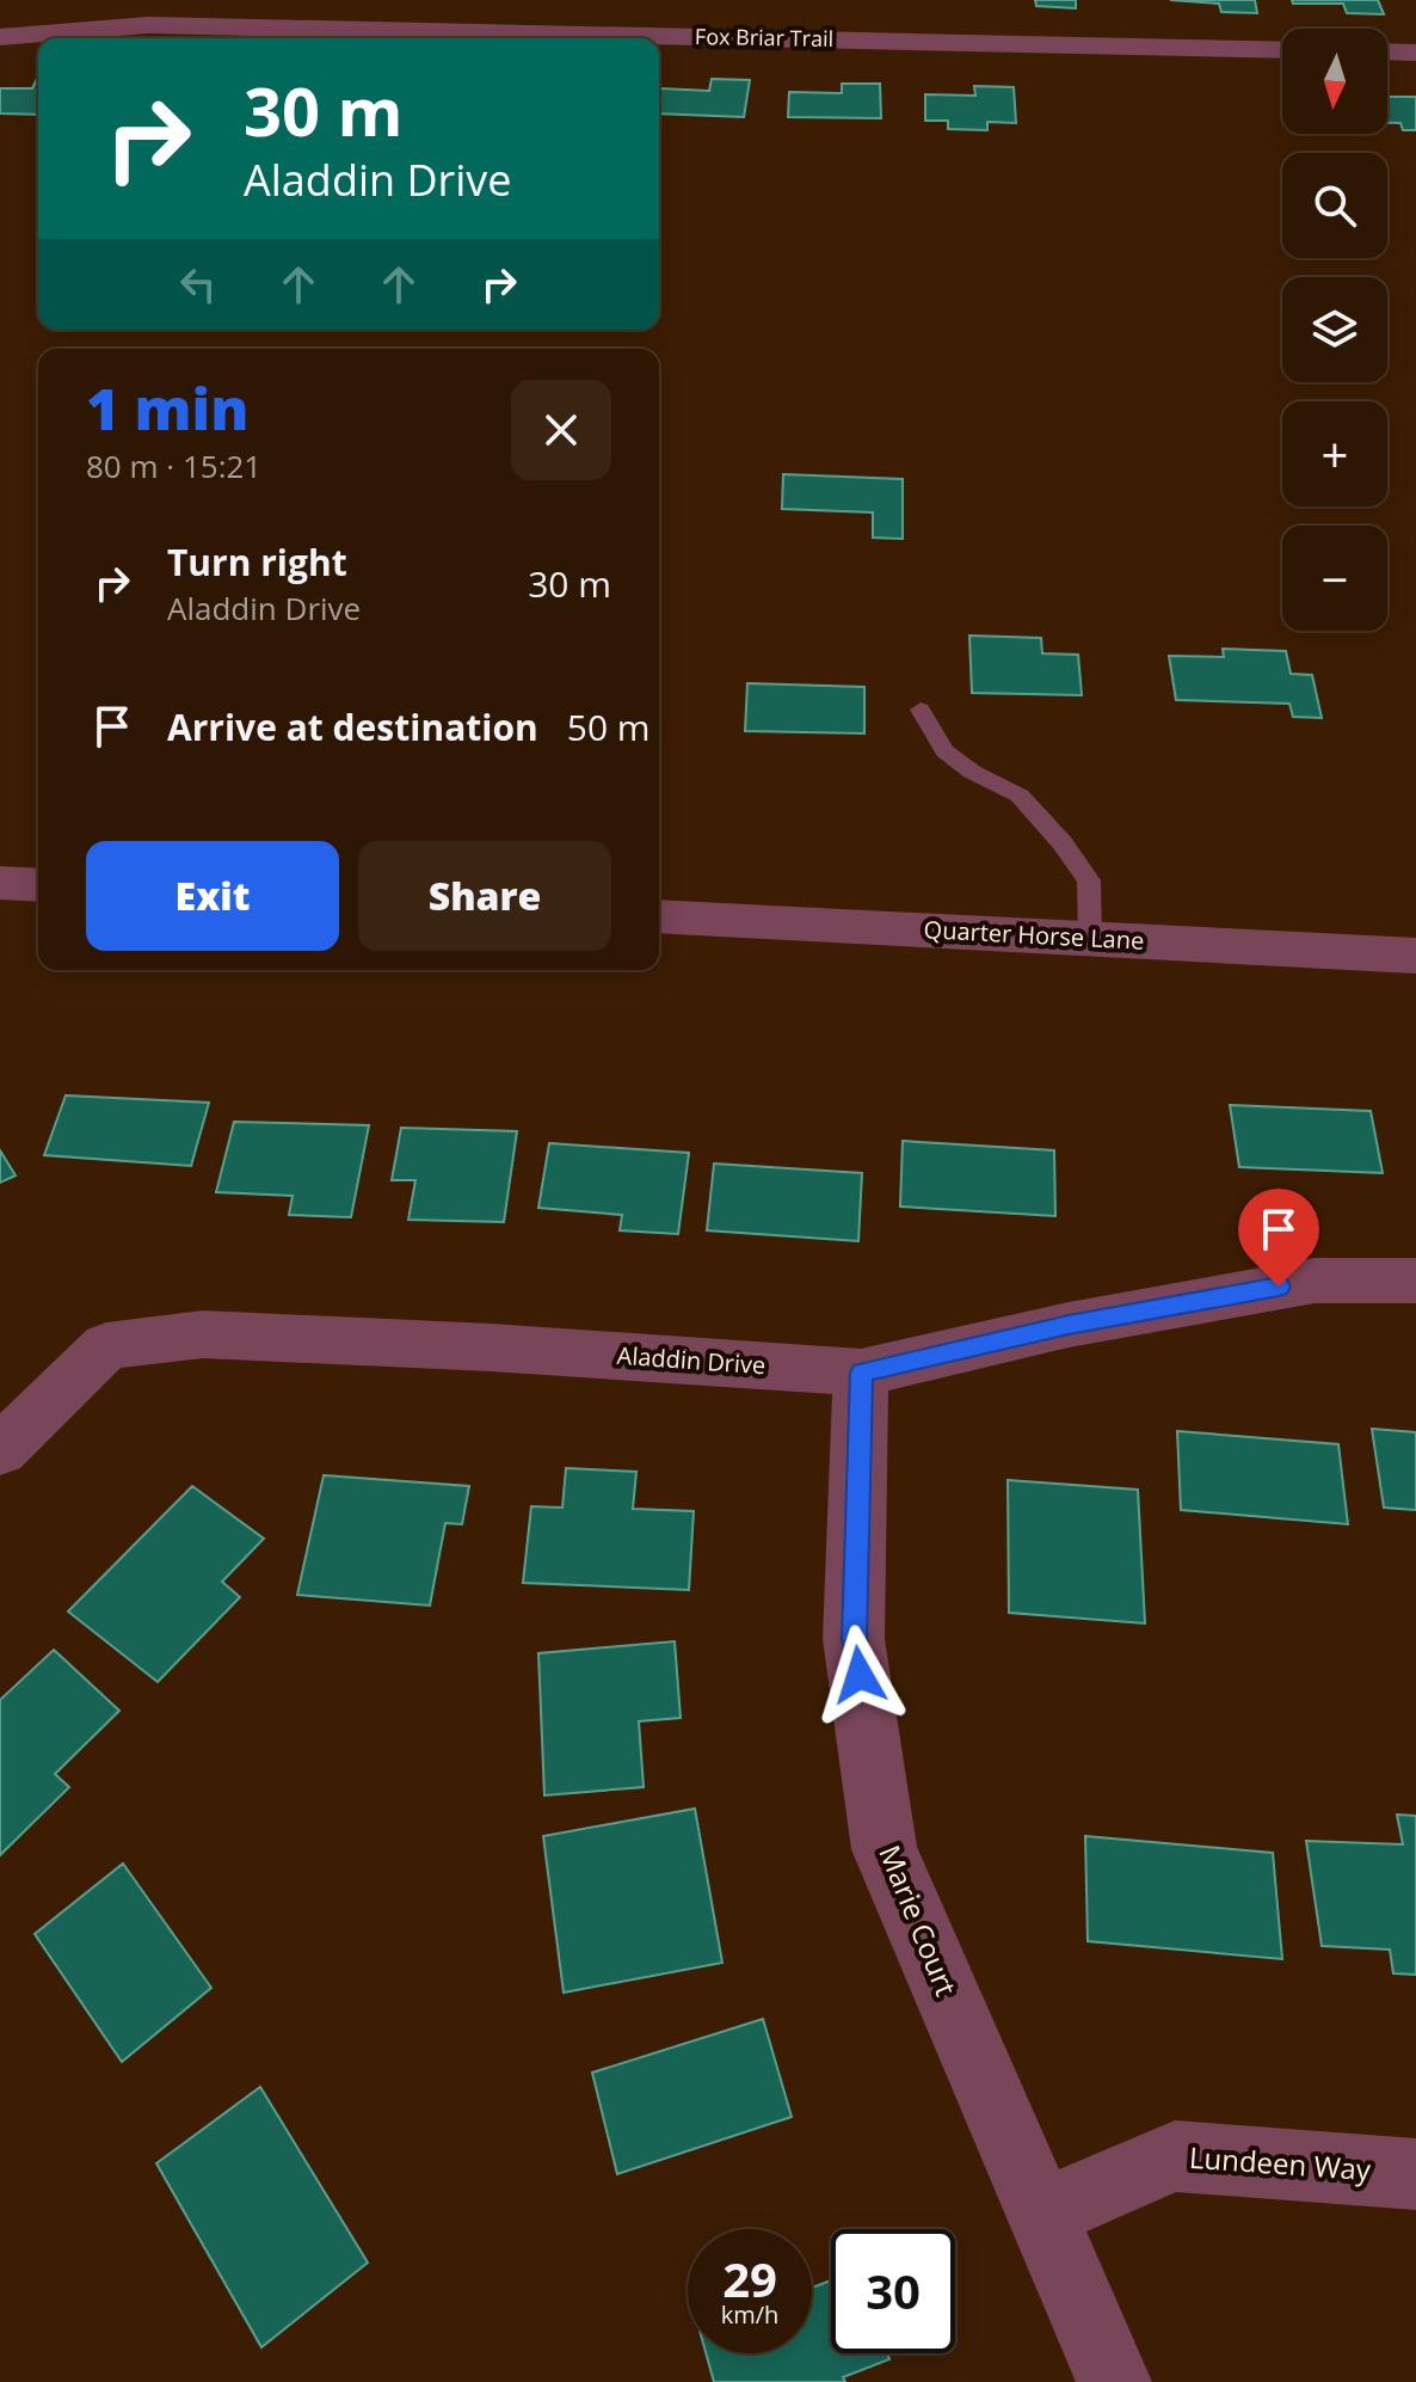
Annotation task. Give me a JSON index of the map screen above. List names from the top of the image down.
{
  "streets": {
    "street": [
      "Fox Briar Trail",
      "Quarter Horse Lane",
      "Aladdin Drive",
      "Marie Court",
      "Lundeen Way"
    ]
  },
  "crossings": [
    ["Aladdin Drive", "Marie Court"],
    ["Marie Court", "Lundeen Way"]
  ],
  "north": "bottom",
  "page": {
    "map_buttons": ["+", "−"],
    "turn": ["30 m", "Aladdin Drive"],
    "heading": ["1 min", "80 m · 15:21"],
    "list": [
      {
        "name": "Turn right",
        "note": "Aladdin Drive",
        "value": "30 m"
      },
      {
        "name": "Arrive at destination",
        "value": "50 m"
      }
    ],
    "buttons": ["Exit", "Share"],
    "speed": "29 km/h",
    "limit": "30"
  }
}
